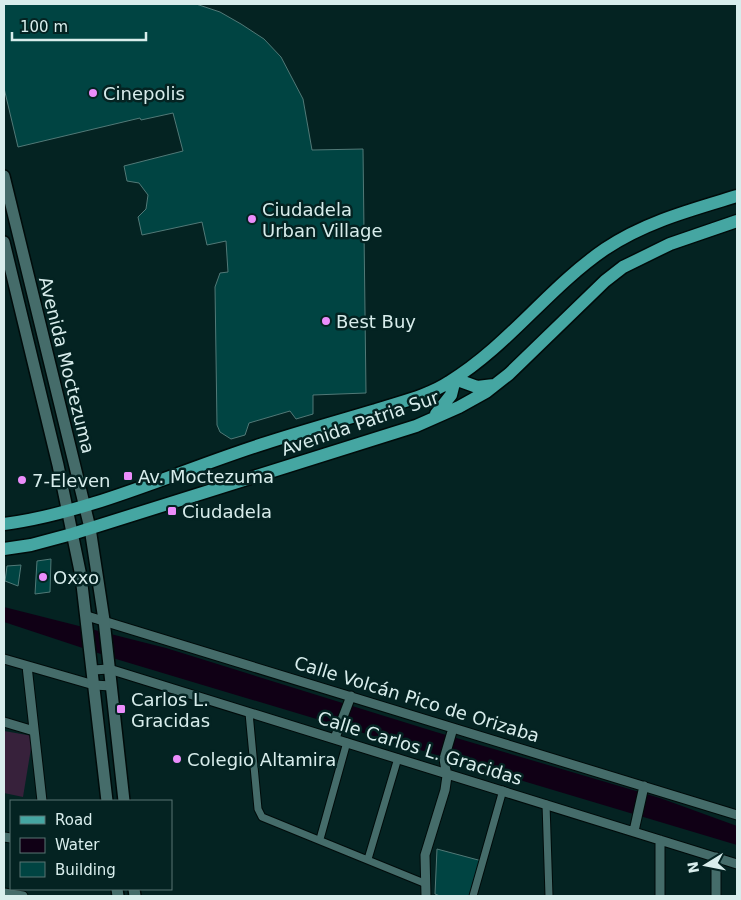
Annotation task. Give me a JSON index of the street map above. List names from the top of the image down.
{
  "streets": {
    "main road": ["Avenida Patria Sur"],
    "street": ["Avenida Moctezuma", "Calle Volcán Pico de Orizaba", "Calle Carlos L. Gracidas"]
  },
  "crossings": [
    ["Avenida Moctezuma", "Avenida Patria Sur"],
    ["Avenida Moctezuma", "Calle Volcán Pico de Orizaba"],
    ["Avenida Moctezuma", "Calle Carlos L. Gracidas"]
  ],
  "places": {
    "other": [
      "Cinepolis",
      "Ciudadela Urban Village",
      "Best Buy",
      "7-Eleven",
      "Oxxo",
      "Colegio Altamira"
    ],
    "transit": ["Av. Moctezuma", "Ciudadela", "Carlos L. Gracidas"]
  },
  "legend": ["Road", "Water", "Building"],
  "scale_bar": "100 m",
  "north": "left"
}
